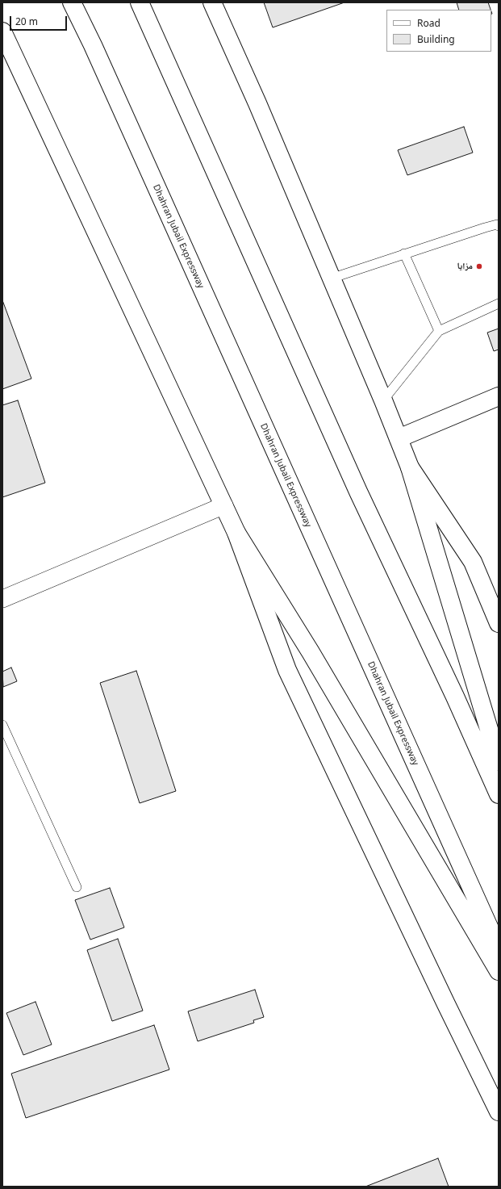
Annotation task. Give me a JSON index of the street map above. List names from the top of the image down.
{
  "streets": {
    "main road": ["Dhahran Jubail Expressway"]
  },
  "places": ["مزايا"],
  "legend": ["Road", "Building"],
  "scale_bar": "20 m"
}
